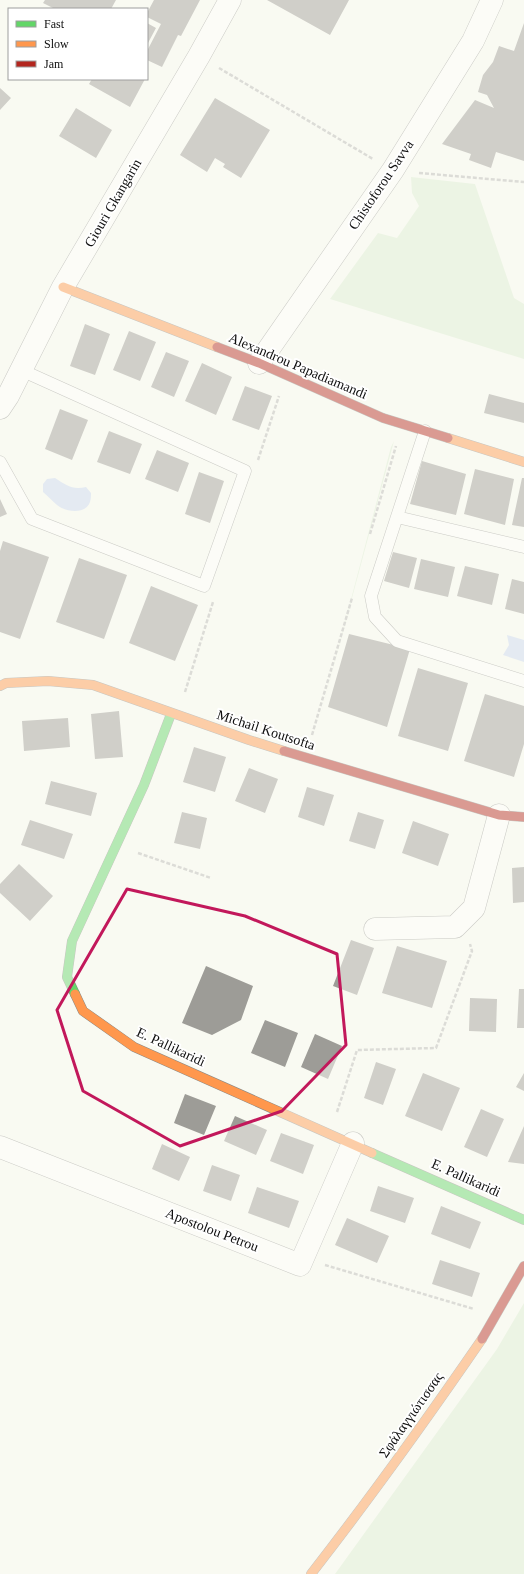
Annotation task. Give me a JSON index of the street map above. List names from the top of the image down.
{
  "streets": {
    "street": [
      "Chistoforou Savva",
      "Giouri Gkangarin",
      "Alexandrou Papadiamandi",
      "Michail Koutsofta",
      "E. Pallikaridi",
      "Apostolou Petrou",
      "Σφάλαγγιώτισσας"
    ]
  },
  "crossings": [
    ["Chistoforou Savva", "Alexandrou Papadiamandi"],
    ["Giouri Gkangarin", "Alexandrou Papadiamandi"],
    ["Michail Koutsofta", "E. Pallikaridi"]
  ],
  "legend": ["Fast", "Slow", "Jam"]
}
